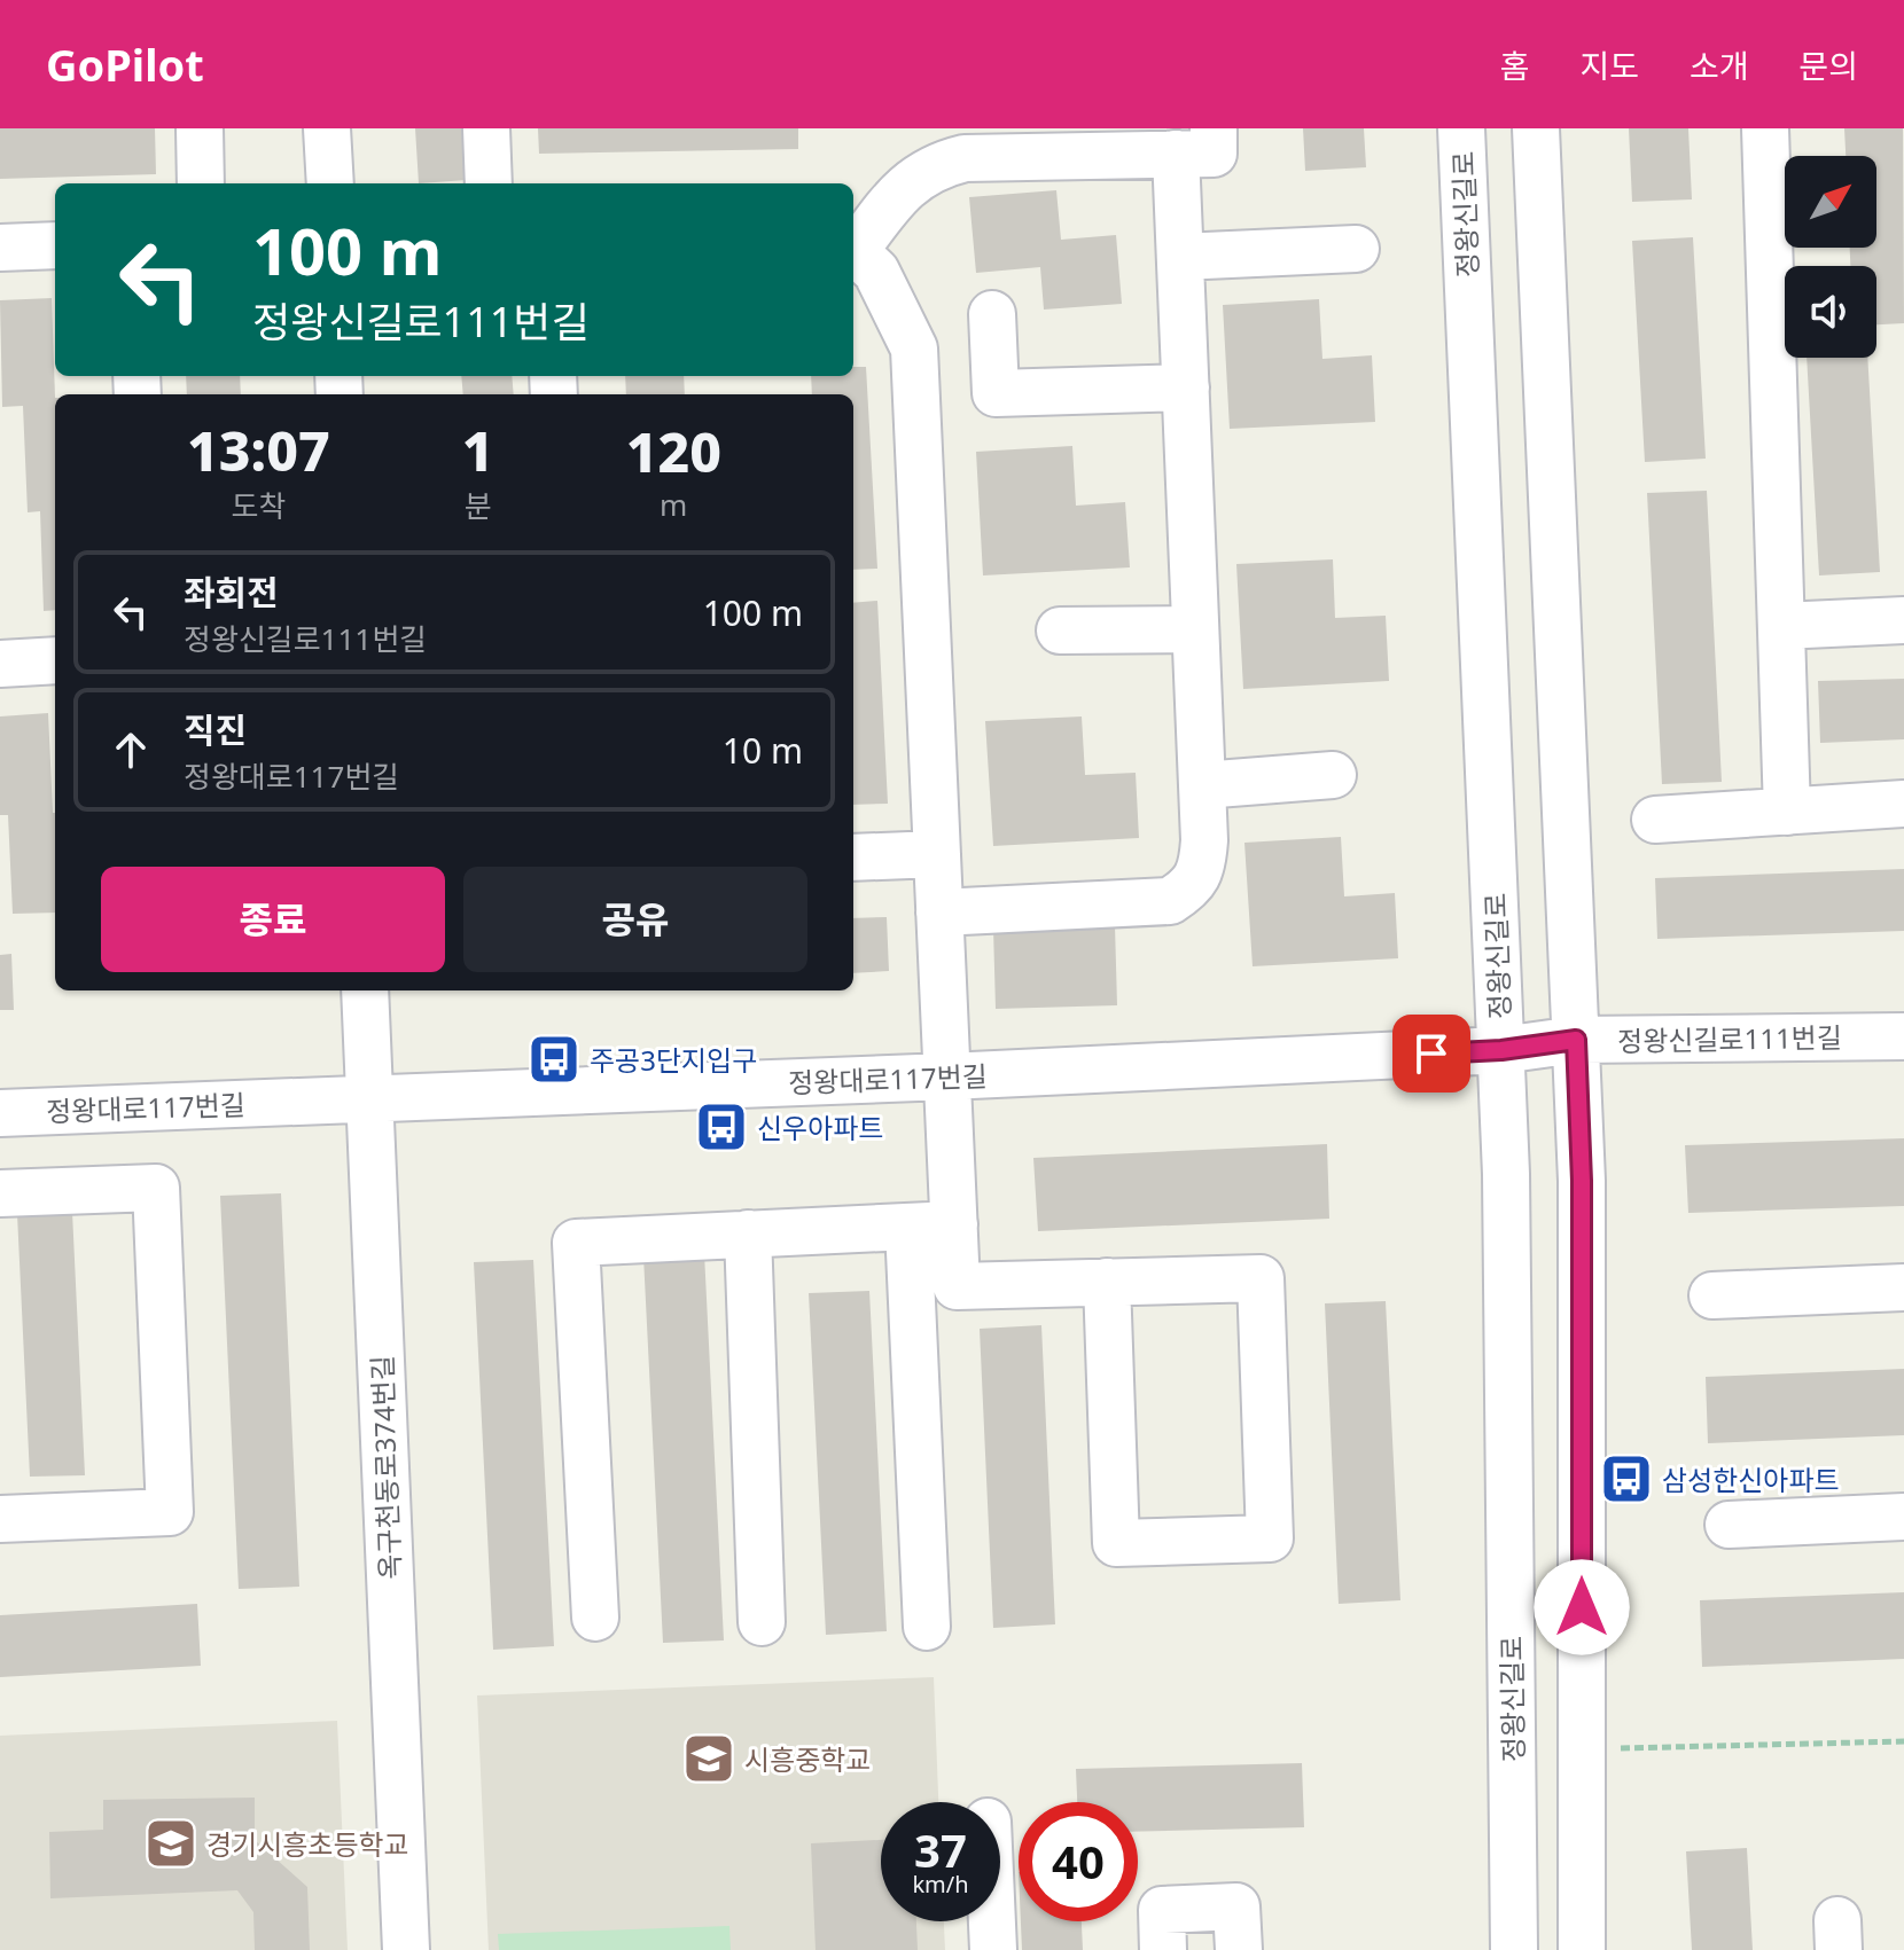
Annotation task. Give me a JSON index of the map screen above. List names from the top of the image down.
{
  "streets": {
    "street": [
      "정왕신길로",
      "정왕신길로111번길",
      "정왕대로117번길",
      "옥구천동로374번길"
    ]
  },
  "crossings": [
    ["정왕신길로", "정왕신길로111번길"],
    ["정왕신길로", "정왕대로117번길"],
    ["정왕신길로111번길", "정왕대로117번길"],
    ["정왕대로117번길", "옥구천동로374번길"]
  ],
  "places": {
    "bus stop": ["주공3단지입구", "신우아파트", "삼성한신아파트"],
    "school or university": ["시흥중학교", "경기시흥초등학교"]
  },
  "north": "top right",
  "page": {
    "header": "GoPilot",
    "nav": [
      "홈",
      "지도",
      "소개",
      "문의"
    ],
    "turn": ["100 m", "정왕신길로111번길"],
    "eta": [
      "13:07",
      "도착",
      "1",
      "분",
      "120",
      "m"
    ],
    "list": [
      {
        "name": "좌회전",
        "note": "정왕신길로111번길",
        "value": "100 m"
      },
      {
        "name": "직진",
        "note": "정왕대로117번길",
        "value": "10 m"
      }
    ],
    "buttons": ["종료", "공유"],
    "speed": "37 km/h",
    "limit": "40"
  }
}
